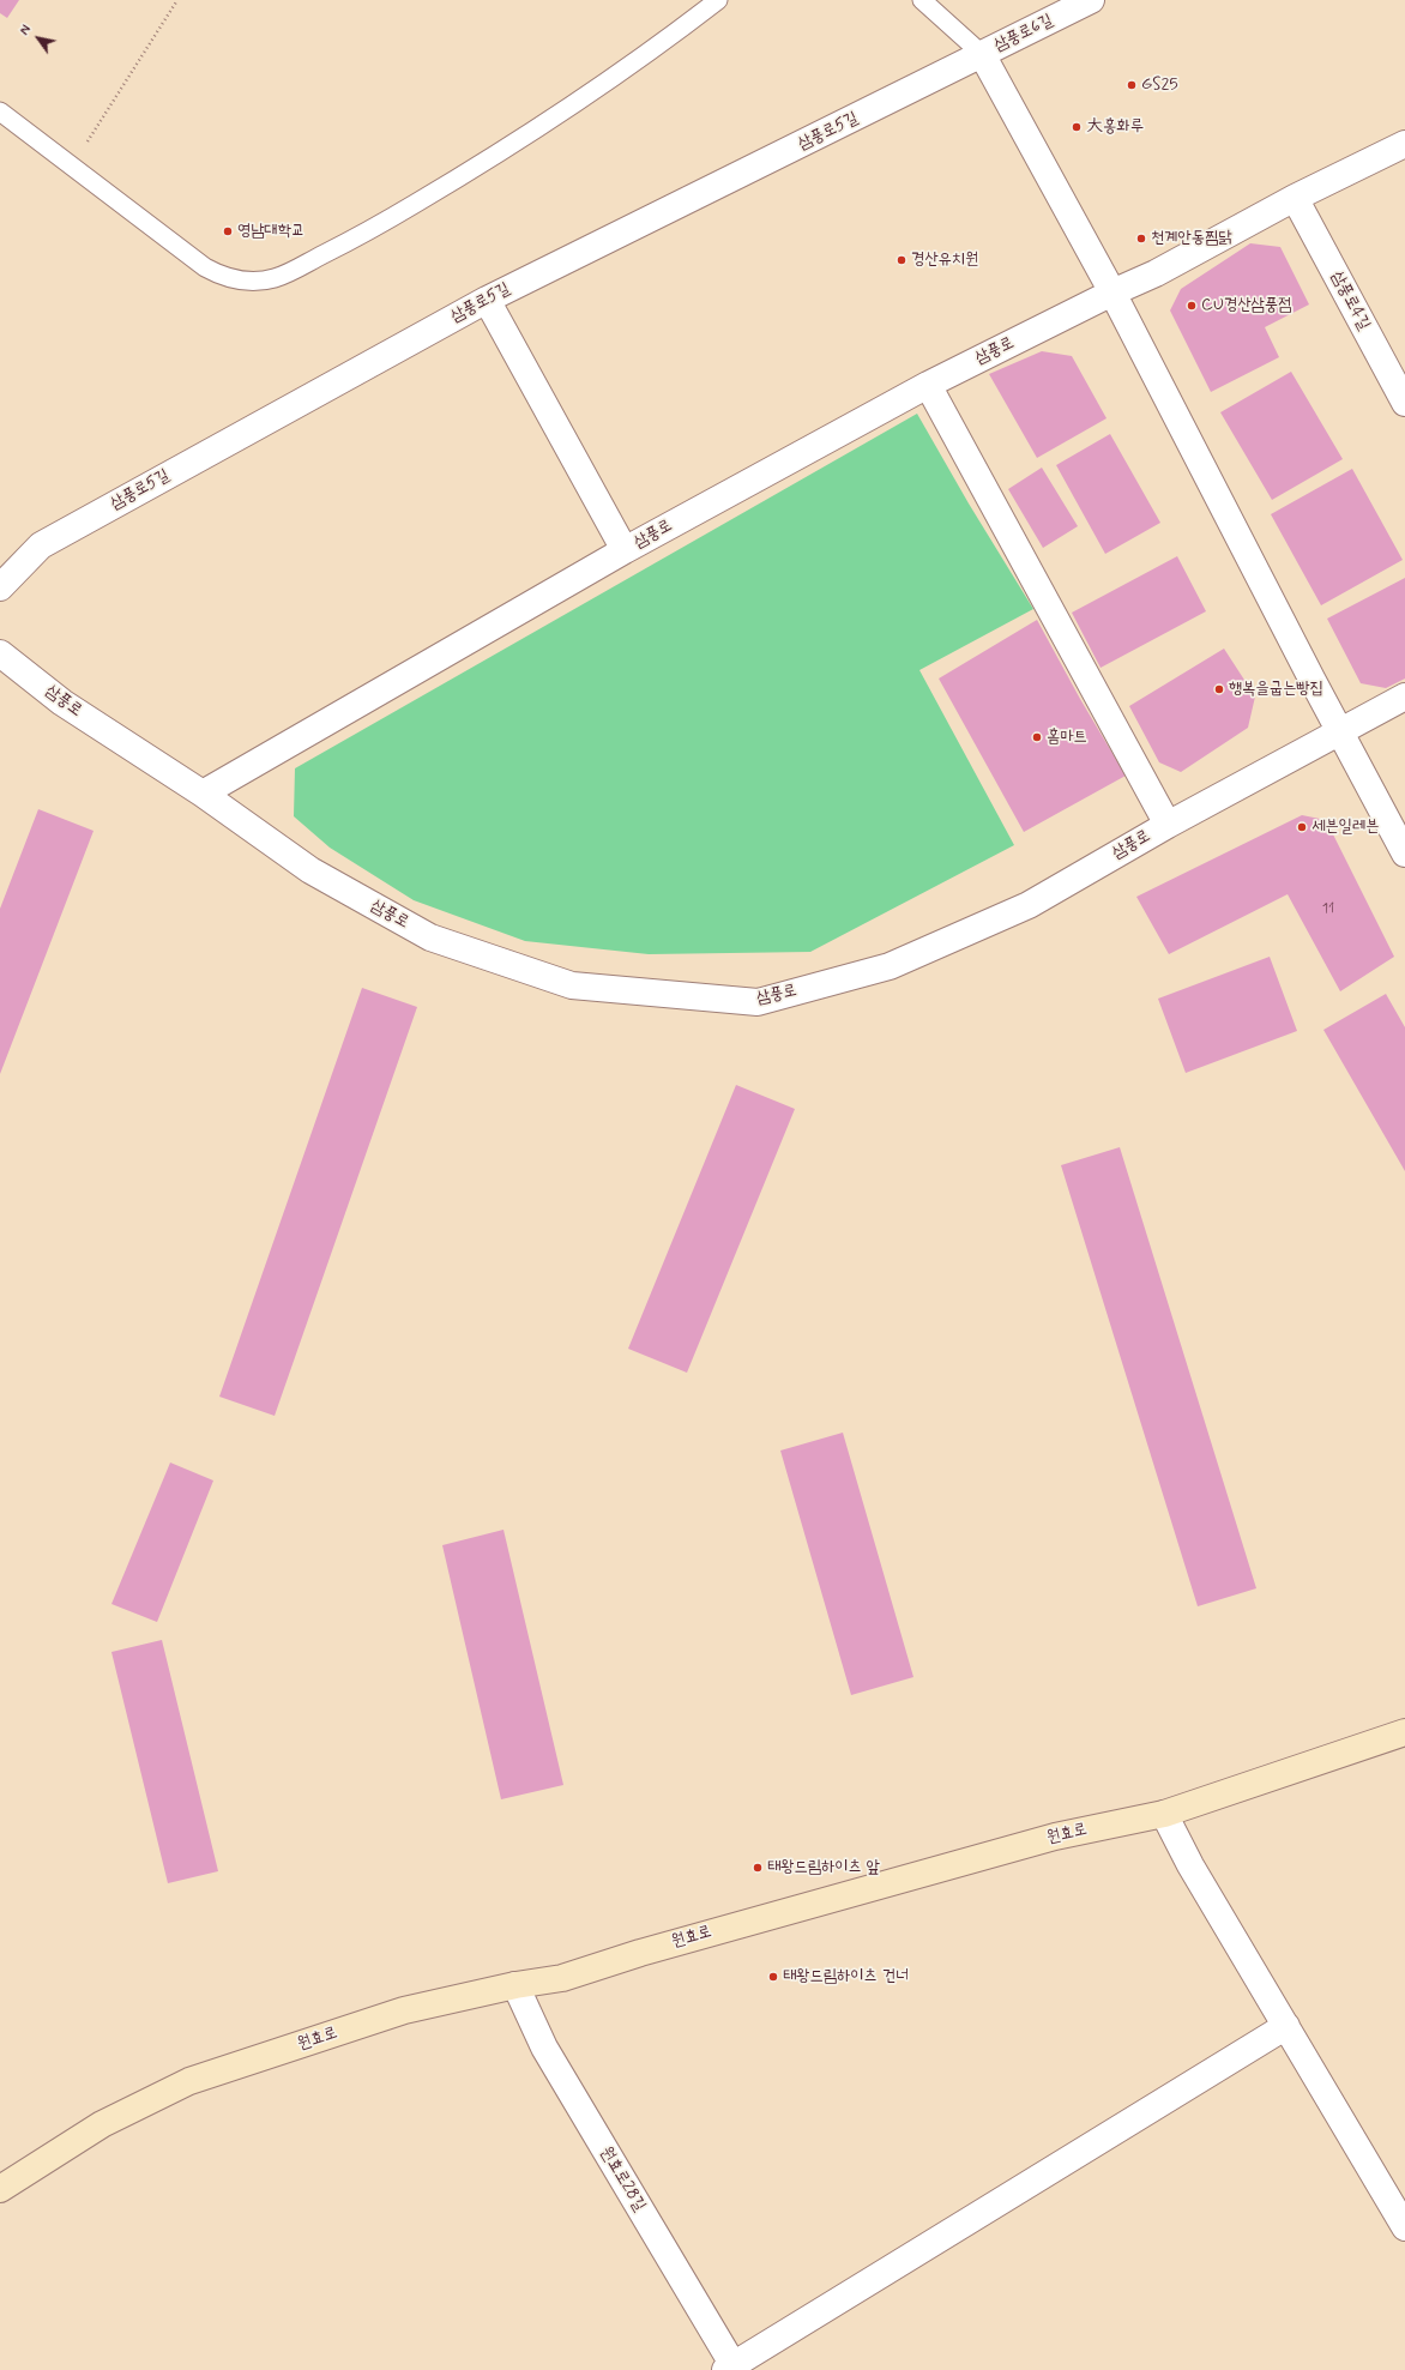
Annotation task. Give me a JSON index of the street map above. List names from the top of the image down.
{
  "streets": {
    "main road": ["원효로"],
    "street": [
      "삼풍로6길",
      "삼풍로5길",
      "삼풍로4길",
      "삼풍로",
      "원효로28길"
    ]
  },
  "crossings": [
    ["삼풍로6길", "삼풍로5길"],
    ["원효로", "원효로28길"]
  ],
  "places": [
    "GS25",
    "大홍화루",
    "영남대학교",
    "천계안동찜닭",
    "경산유치원",
    "CU경산삼풍점",
    "행복을굽는빵집",
    "홈마트",
    "세븐일레븐",
    "태왕드림하이츠 앞",
    "태왕드림하이츠 건너"
  ],
  "house_numbers": ["11"],
  "north": "top left"
}
